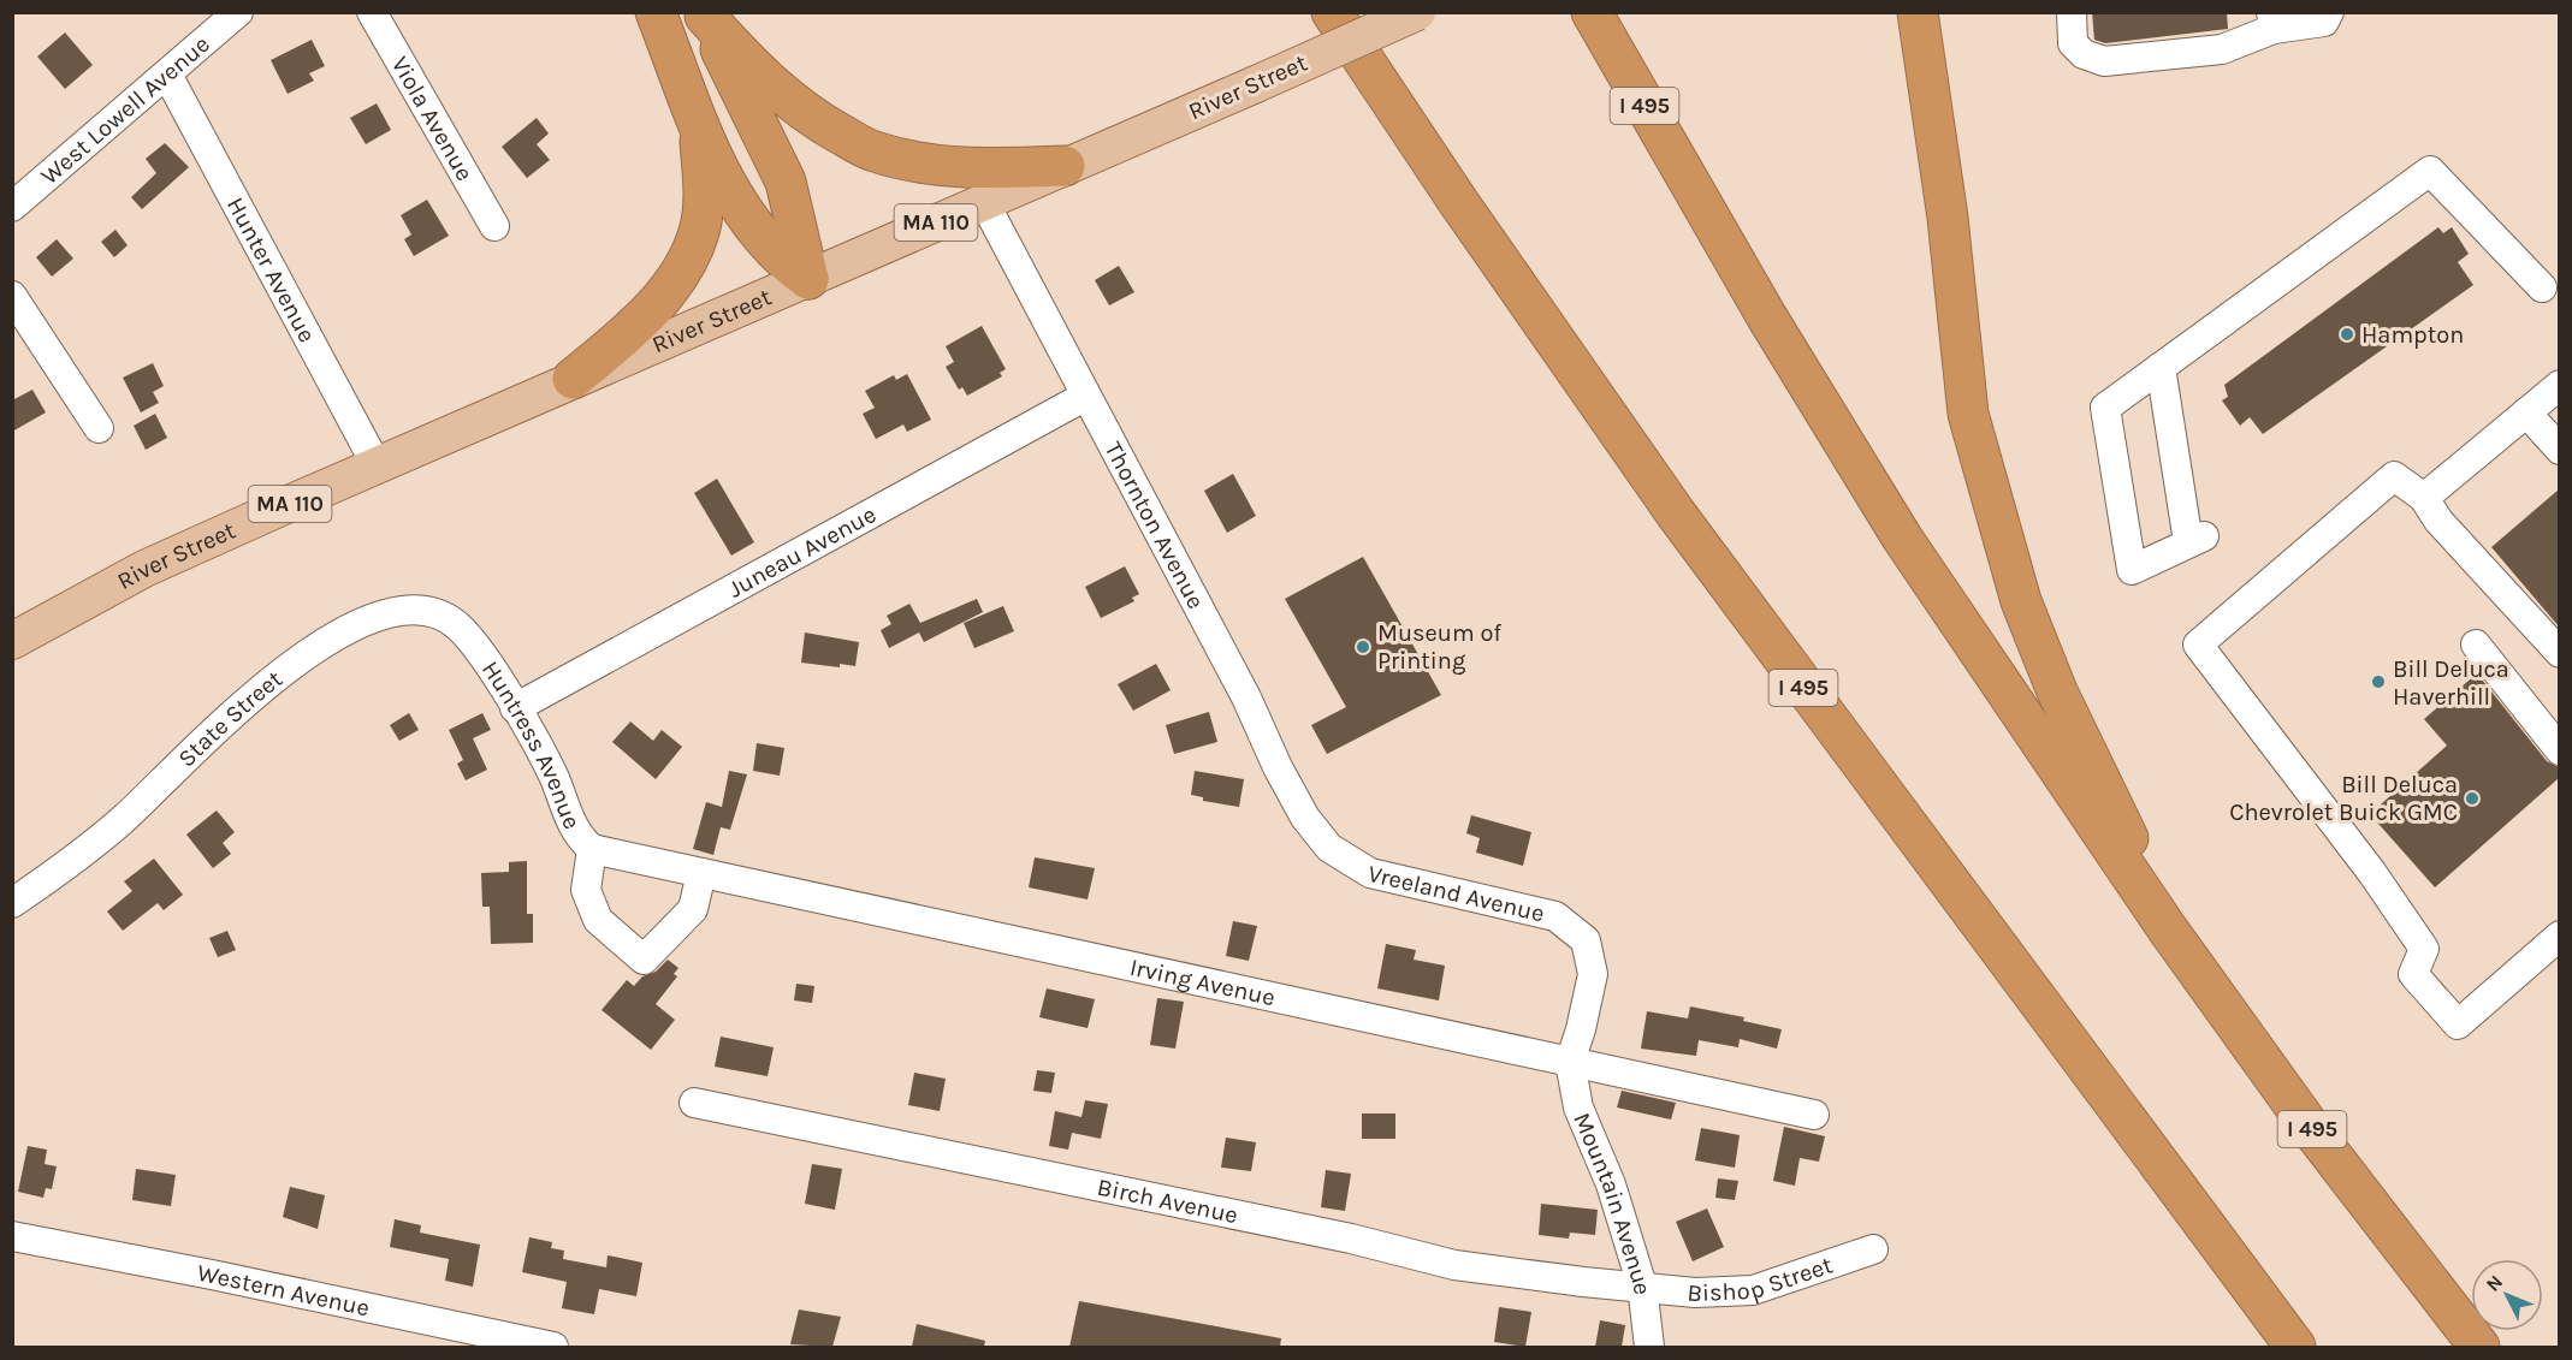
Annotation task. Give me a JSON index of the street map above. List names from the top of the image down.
{
  "streets": {
    "highway": ["I 495"],
    "main road": ["River Street", "MA 110"],
    "street": [
      "West Lowell Avenue",
      "Viola Avenue",
      "Hunter Avenue",
      "Thornton Avenue",
      "Juneau Avenue",
      "State Street",
      "Huntress Avenue",
      "Vreeland Avenue",
      "Irving Avenue",
      "Birch Avenue",
      "Mountain Avenue",
      "Bishop Street",
      "Western Avenue"
    ]
  },
  "crossings": [
    ["River Street", "Hunter Avenue"],
    ["River Street", "Thornton Avenue"],
    ["West Lowell Avenue", "Hunter Avenue"],
    ["Thornton Avenue", "Juneau Avenue"],
    ["Thornton Avenue", "Vreeland Avenue"],
    ["Juneau Avenue", "Huntress Avenue"],
    ["State Street", "Huntress Avenue"],
    ["Huntress Avenue", "Irving Avenue"],
    ["Vreeland Avenue", "Irving Avenue"],
    ["Vreeland Avenue", "Mountain Avenue"],
    ["Irving Avenue", "Mountain Avenue"],
    ["Birch Avenue", "Mountain Avenue"],
    ["Birch Avenue", "Bishop Street"],
    ["Mountain Avenue", "Bishop Street"]
  ],
  "places": [
    "Hampton",
    "Museum of Printing",
    "Bill Deluca Haverhill",
    "Bill Deluca Chevrolet Buick GMC"
  ],
  "north": "top left"
}
